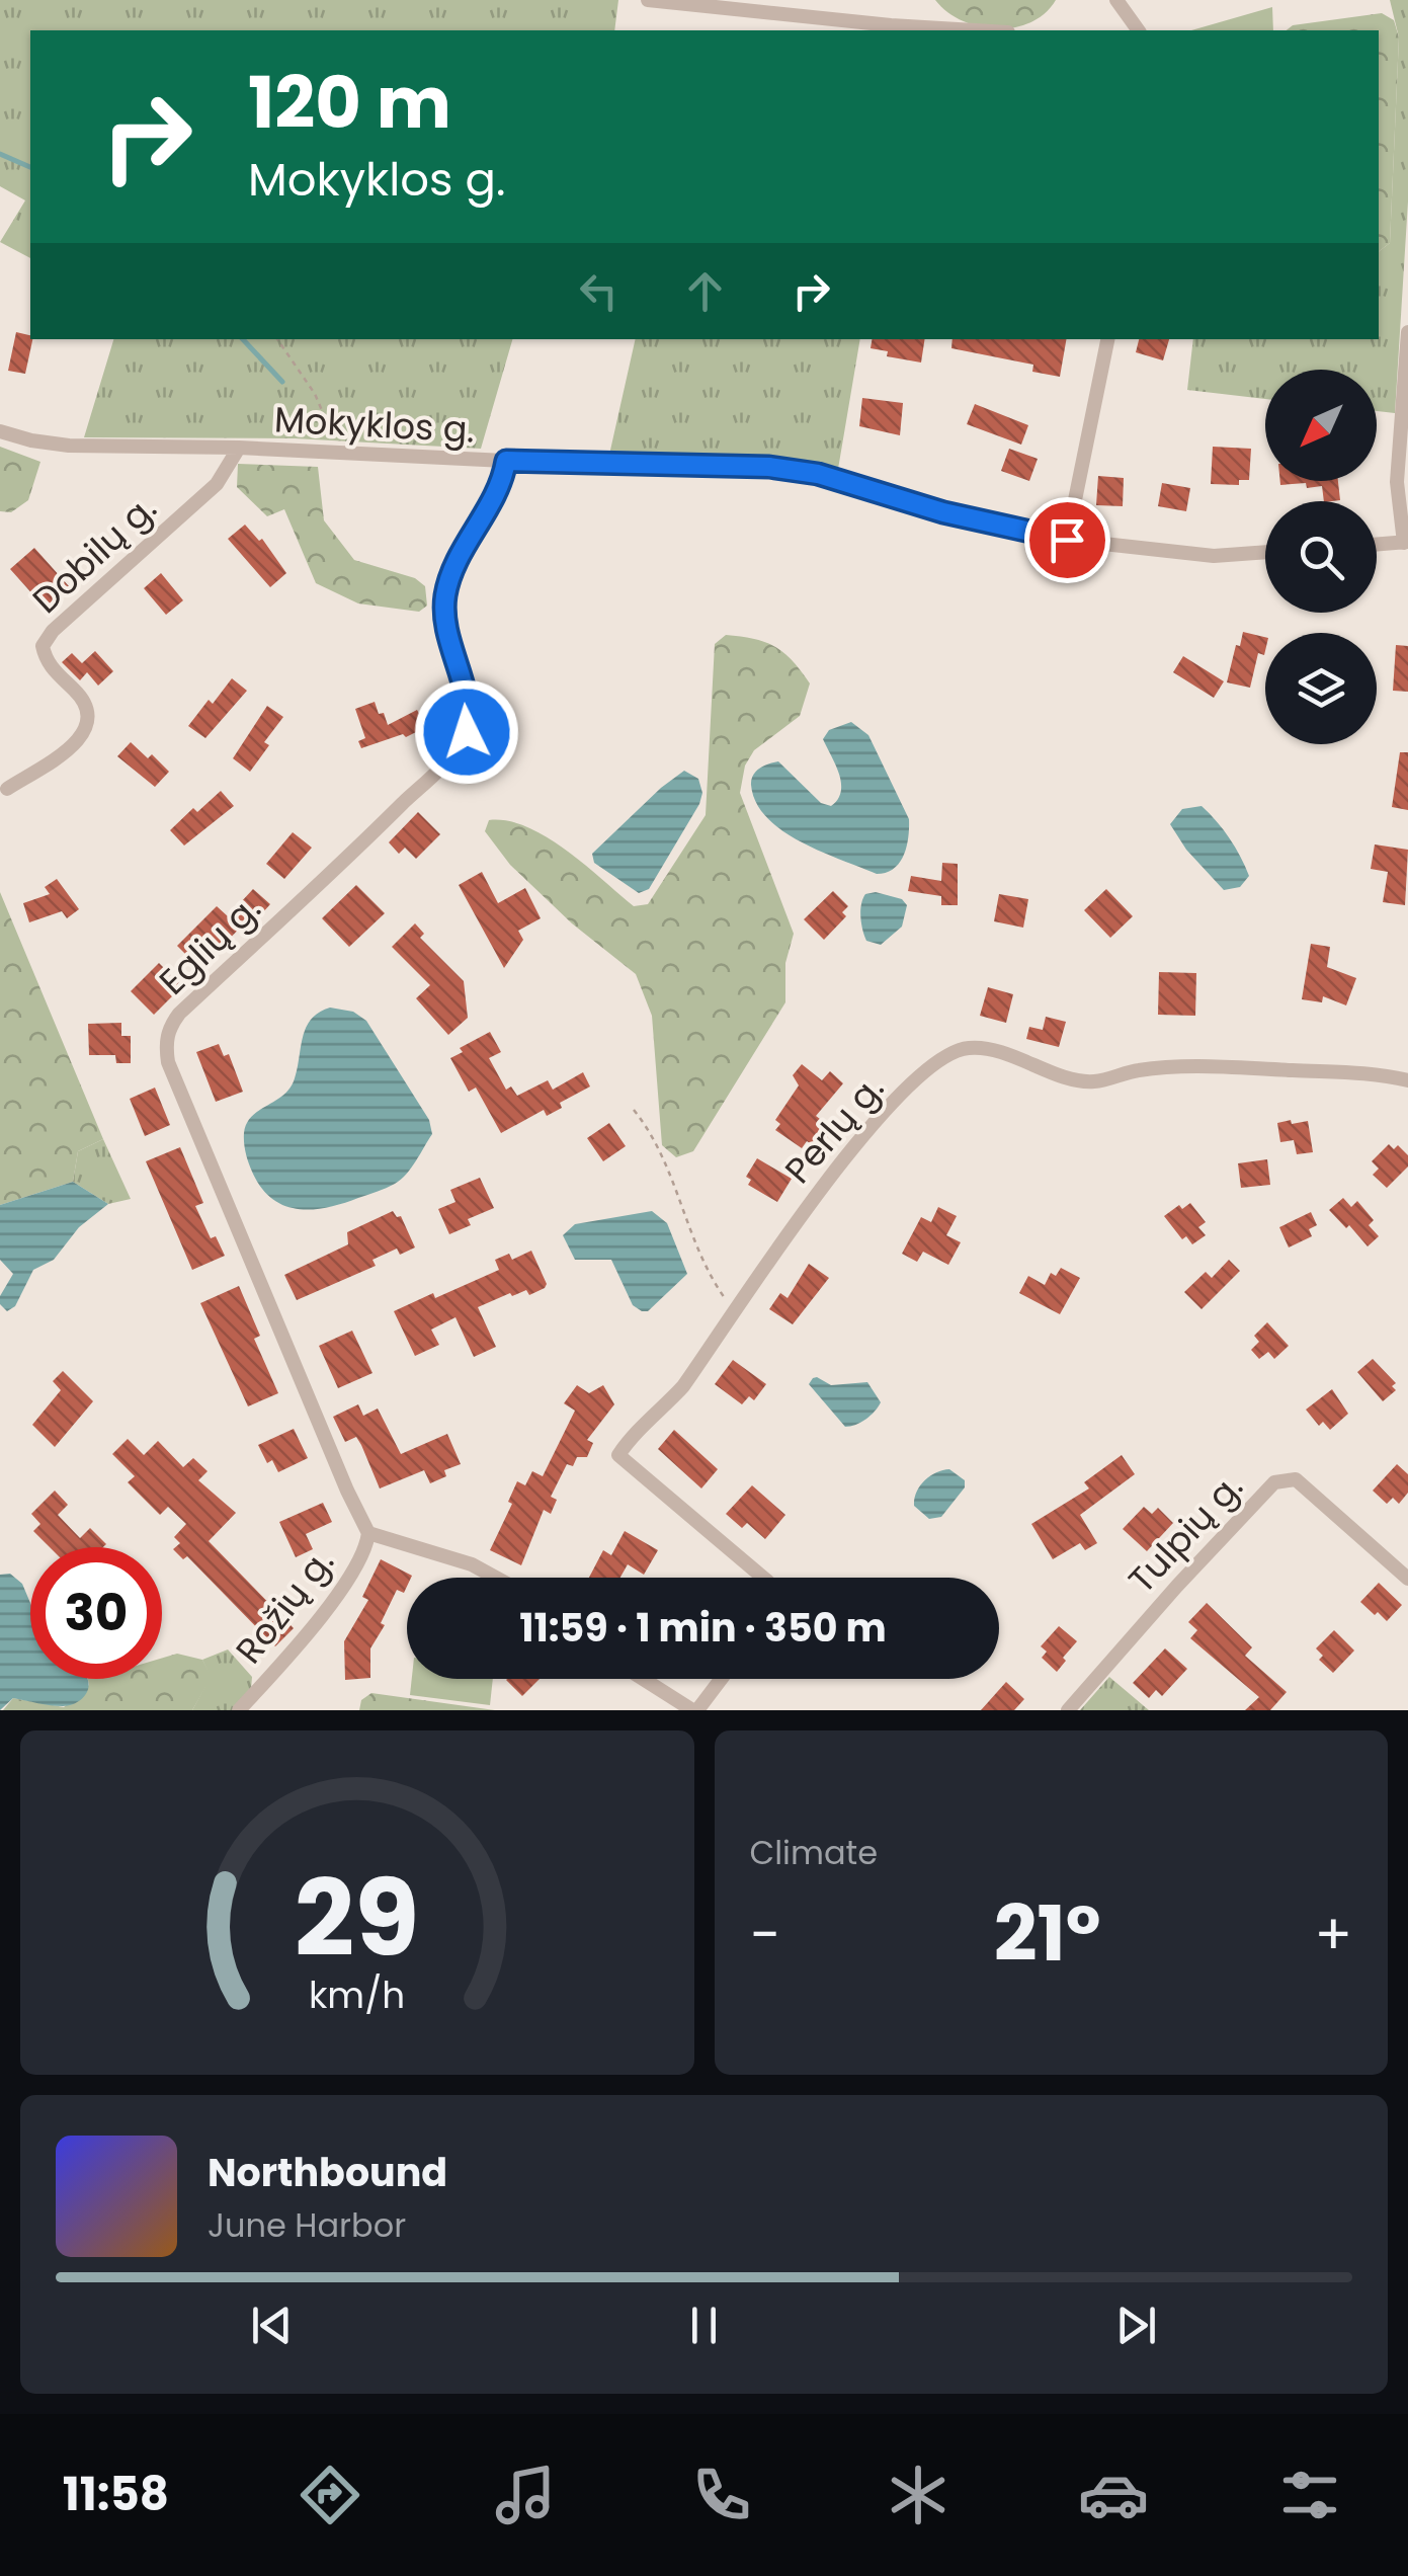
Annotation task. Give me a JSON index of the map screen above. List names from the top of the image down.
{
  "streets": {
    "street": [
      "Mokyklos g.",
      "Dobilų g.",
      "Eglių g.",
      "Perlų g.",
      "Tulpių g.",
      "Rožių g."
    ]
  },
  "crossings": [
    ["Mokyklos g.", "Dobilų g."],
    ["Mokyklos g.", "Eglių g."],
    ["Eglių g.", "Rožių g."]
  ],
  "north": "bottom left",
  "page": {
    "turn": ["120 m", "Mokyklos g."],
    "limit": "30",
    "trip": "11:59 · 1 min · 350 m",
    "tile": "Climate",
    "heat": ["−", "21°", "+"],
    "song": ["Northbound", "June Harbor"],
    "tabs": "11:58",
    "gauge": ["29", "km/h"]
  }
}
